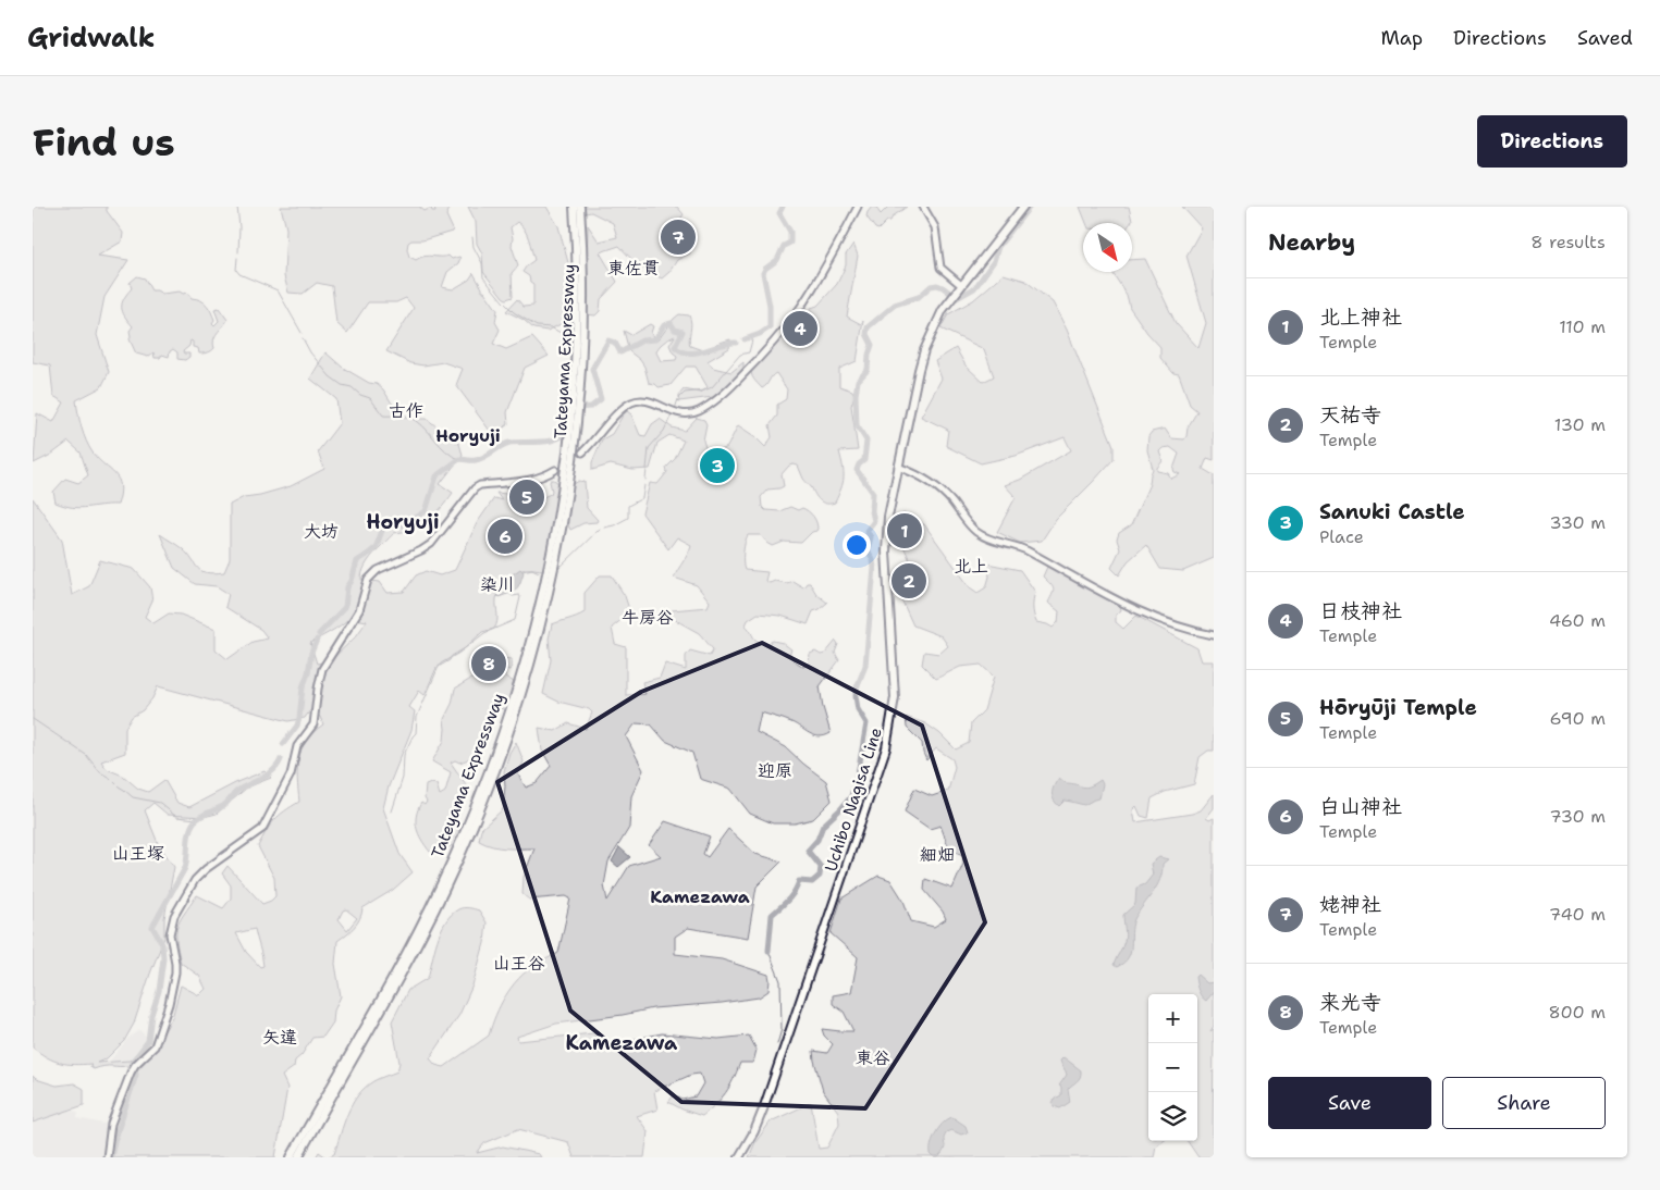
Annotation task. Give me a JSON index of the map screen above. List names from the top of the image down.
{
  "streets": {
    "highway": ["Tateyama Expressway", "Uchibo Nagisa Line"]
  },
  "districts": [
    "東佐貫",
    "古作",
    "Horyuji",
    "Horyuji",
    "大坊",
    "北上",
    "染川",
    "牛房谷",
    "迎原",
    "山王塚",
    "細畑",
    "Kamezawa",
    "山王谷",
    "矢違",
    "Kamezawa",
    "東谷"
  ],
  "north": "bottom right",
  "page": {
    "header": "Gridwalk",
    "nav": ["Map", "Directions", "Saved"],
    "buttons": [
      "Directions",
      ["Save", "Share"]
    ],
    "title": "Find us",
    "heading": ["Nearby", "8 results"],
    "pins": [
      "7",
      "4",
      "3",
      "5",
      "1",
      "6",
      "2",
      "8"
    ],
    "list": [
      {
        "mark": "1",
        "name": "北上神社",
        "note": "Temple",
        "value": "110 m"
      },
      {
        "mark": "2",
        "name": "天祐寺",
        "note": "Temple",
        "value": "130 m"
      },
      {
        "mark": "3",
        "name": "Sanuki Castle",
        "note": "Place",
        "value": "330 m"
      },
      {
        "mark": "4",
        "name": "日枝神社",
        "note": "Temple",
        "value": "460 m"
      },
      {
        "mark": "5",
        "name": "Hōryūji Temple",
        "note": "Temple",
        "value": "690 m"
      },
      {
        "mark": "6",
        "name": "白山神社",
        "note": "Temple",
        "value": "730 m"
      },
      {
        "mark": "7",
        "name": "姥神社",
        "note": "Temple",
        "value": "740 m"
      },
      {
        "mark": "8",
        "name": "来光寺",
        "note": "Temple",
        "value": "800 m"
      }
    ],
    "map_buttons": ["+", "−"]
  }
}
